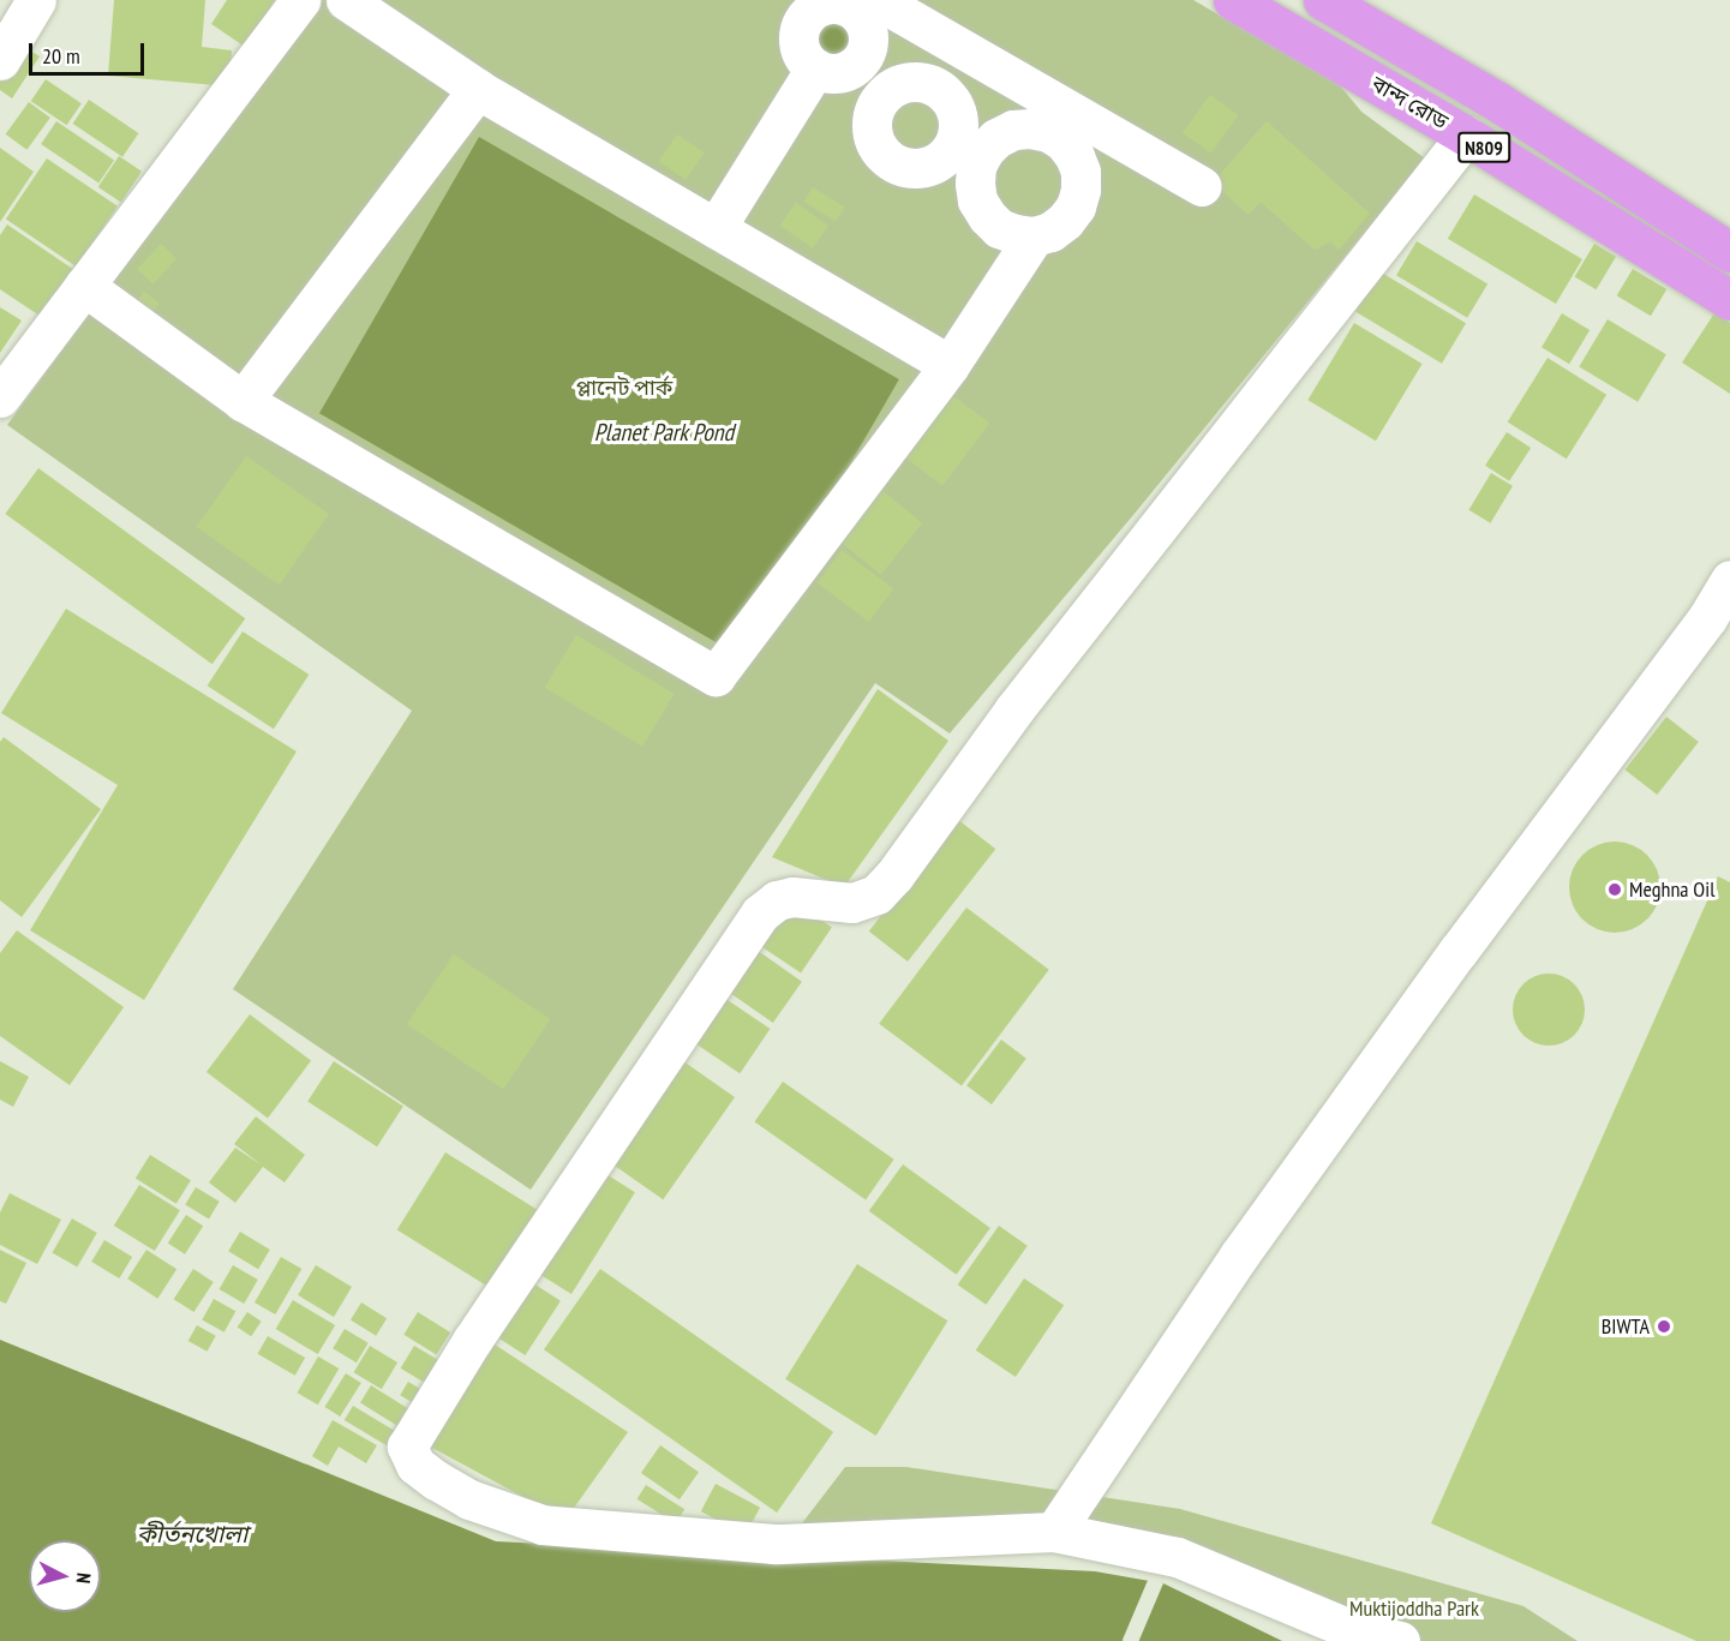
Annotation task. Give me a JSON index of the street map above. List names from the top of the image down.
{
  "streets": {
    "highway": ["বান্দ রোড", "N809"]
  },
  "water": ["Planet Park Pond", "কীর্তনখোলা"],
  "parks": ["প্লানেট পার্ক", "Muktijoddha Park"],
  "places": ["Meghna Oil", "BIWTA"],
  "scale_bar": "20 m",
  "north": "right"
}
